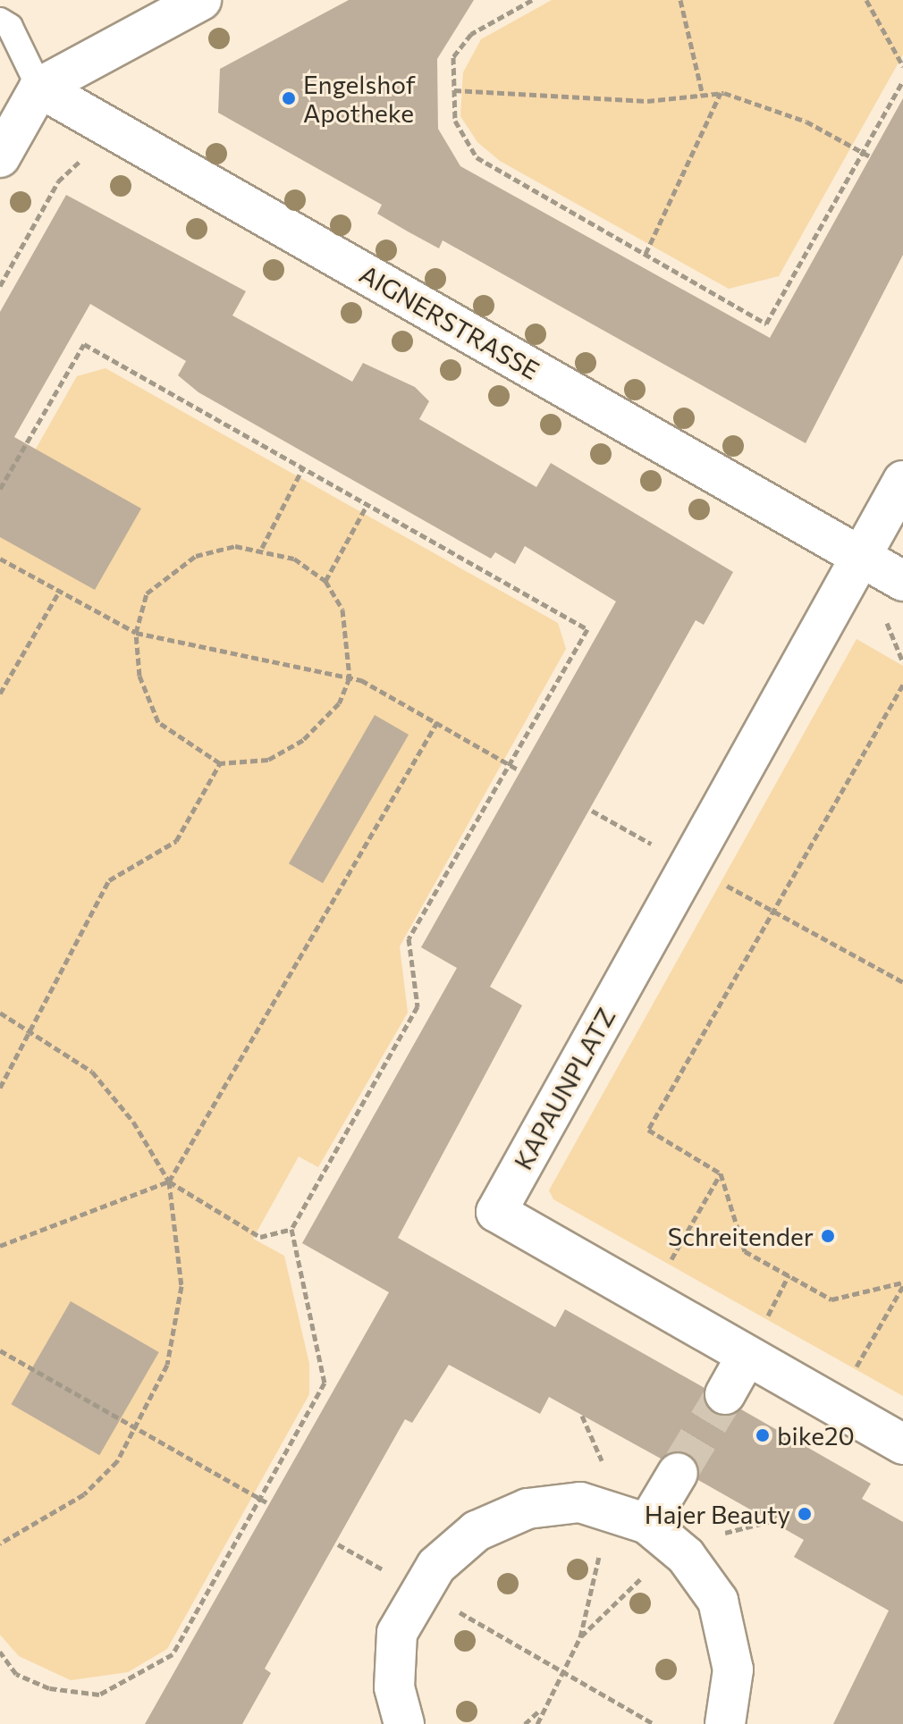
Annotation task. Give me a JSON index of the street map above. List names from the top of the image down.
{
  "streets": {
    "street": ["AIGNERSTRASSE", "KAPAUNPLATZ"]
  },
  "crossings": [
    ["AIGNERSTRASSE", "KAPAUNPLATZ"]
  ],
  "places": [
    "Engelshof Apotheke",
    "Schreitender",
    "bike20",
    "Hajer Beauty"
  ]
}
